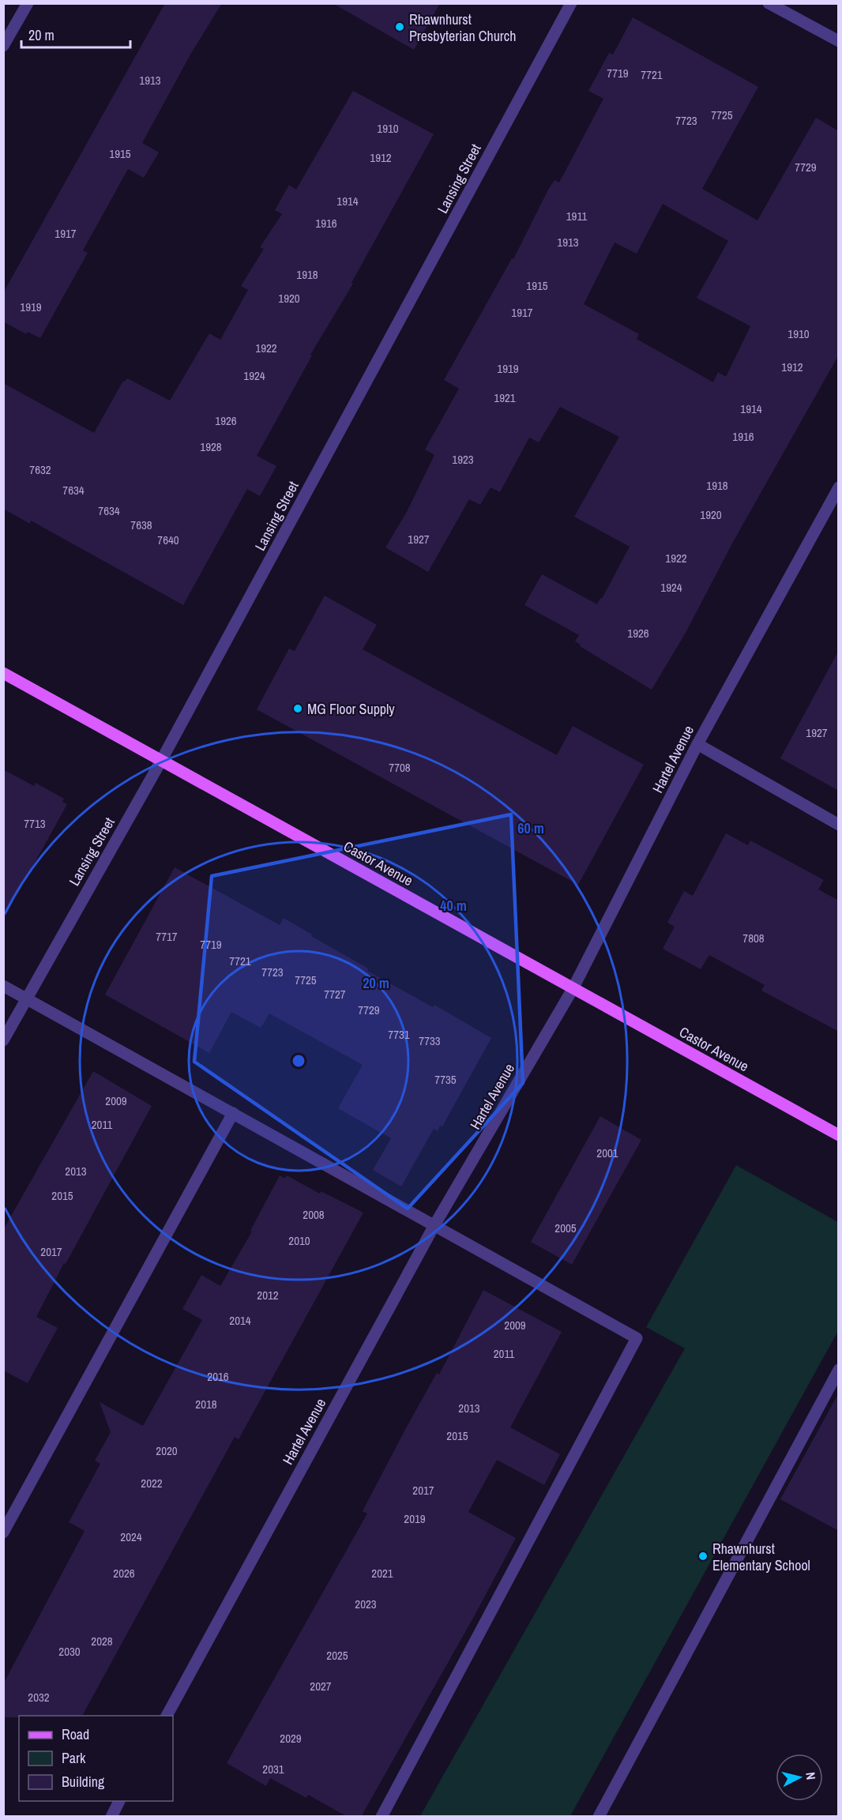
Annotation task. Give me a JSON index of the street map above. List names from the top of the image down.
{
  "streets": {
    "main road": ["Castor Avenue"],
    "street": ["Lansing Street", "Hartel Avenue"]
  },
  "crossings": [
    ["Lansing Street", "Castor Avenue"],
    ["Hartel Avenue", "Castor Avenue"]
  ],
  "places": ["Rhawnhurst Presbyterian Church", "MG Floor Supply", "Rhawnhurst Elementary School"],
  "house_numbers": [
    "7719",
    "7721",
    "1913",
    "7725",
    "7723",
    "1910",
    "1915",
    "1912",
    "7729",
    "1914",
    "1911",
    "1916",
    "1917",
    "1913",
    "1918",
    "1915",
    "1920",
    "1919",
    "1917",
    "1910",
    "1922",
    "1912",
    "1919",
    "1924",
    "1921",
    "1914",
    "1926",
    "1916",
    "1928",
    "1923",
    "7632",
    "1918",
    "7634",
    "7634",
    "1920",
    "7638",
    "1927",
    "7640",
    "1922",
    "1924",
    "1926",
    "1927",
    "7708",
    "7713",
    "7717",
    "7808",
    "7719",
    "7721",
    "7723",
    "7725",
    "7727",
    "7729",
    "7731",
    "7733",
    "7735",
    "2009",
    "2011",
    "2001",
    "2013",
    "2015",
    "2008",
    "2005",
    "2010",
    "2017",
    "2012",
    "2014",
    "2009",
    "2011",
    "2016",
    "2018",
    "2013",
    "2015",
    "2020",
    "2022",
    "2017",
    "2019",
    "2024",
    "2026",
    "2021",
    "2023",
    "2028",
    "2030",
    "2025",
    "2027",
    "2032",
    "2029",
    "2031"
  ],
  "legend": ["Road", "Park", "Building"],
  "scale_bar": "20 m",
  "north": "right",
  "rings": ["60 m", "40 m", "20 m"]
}
